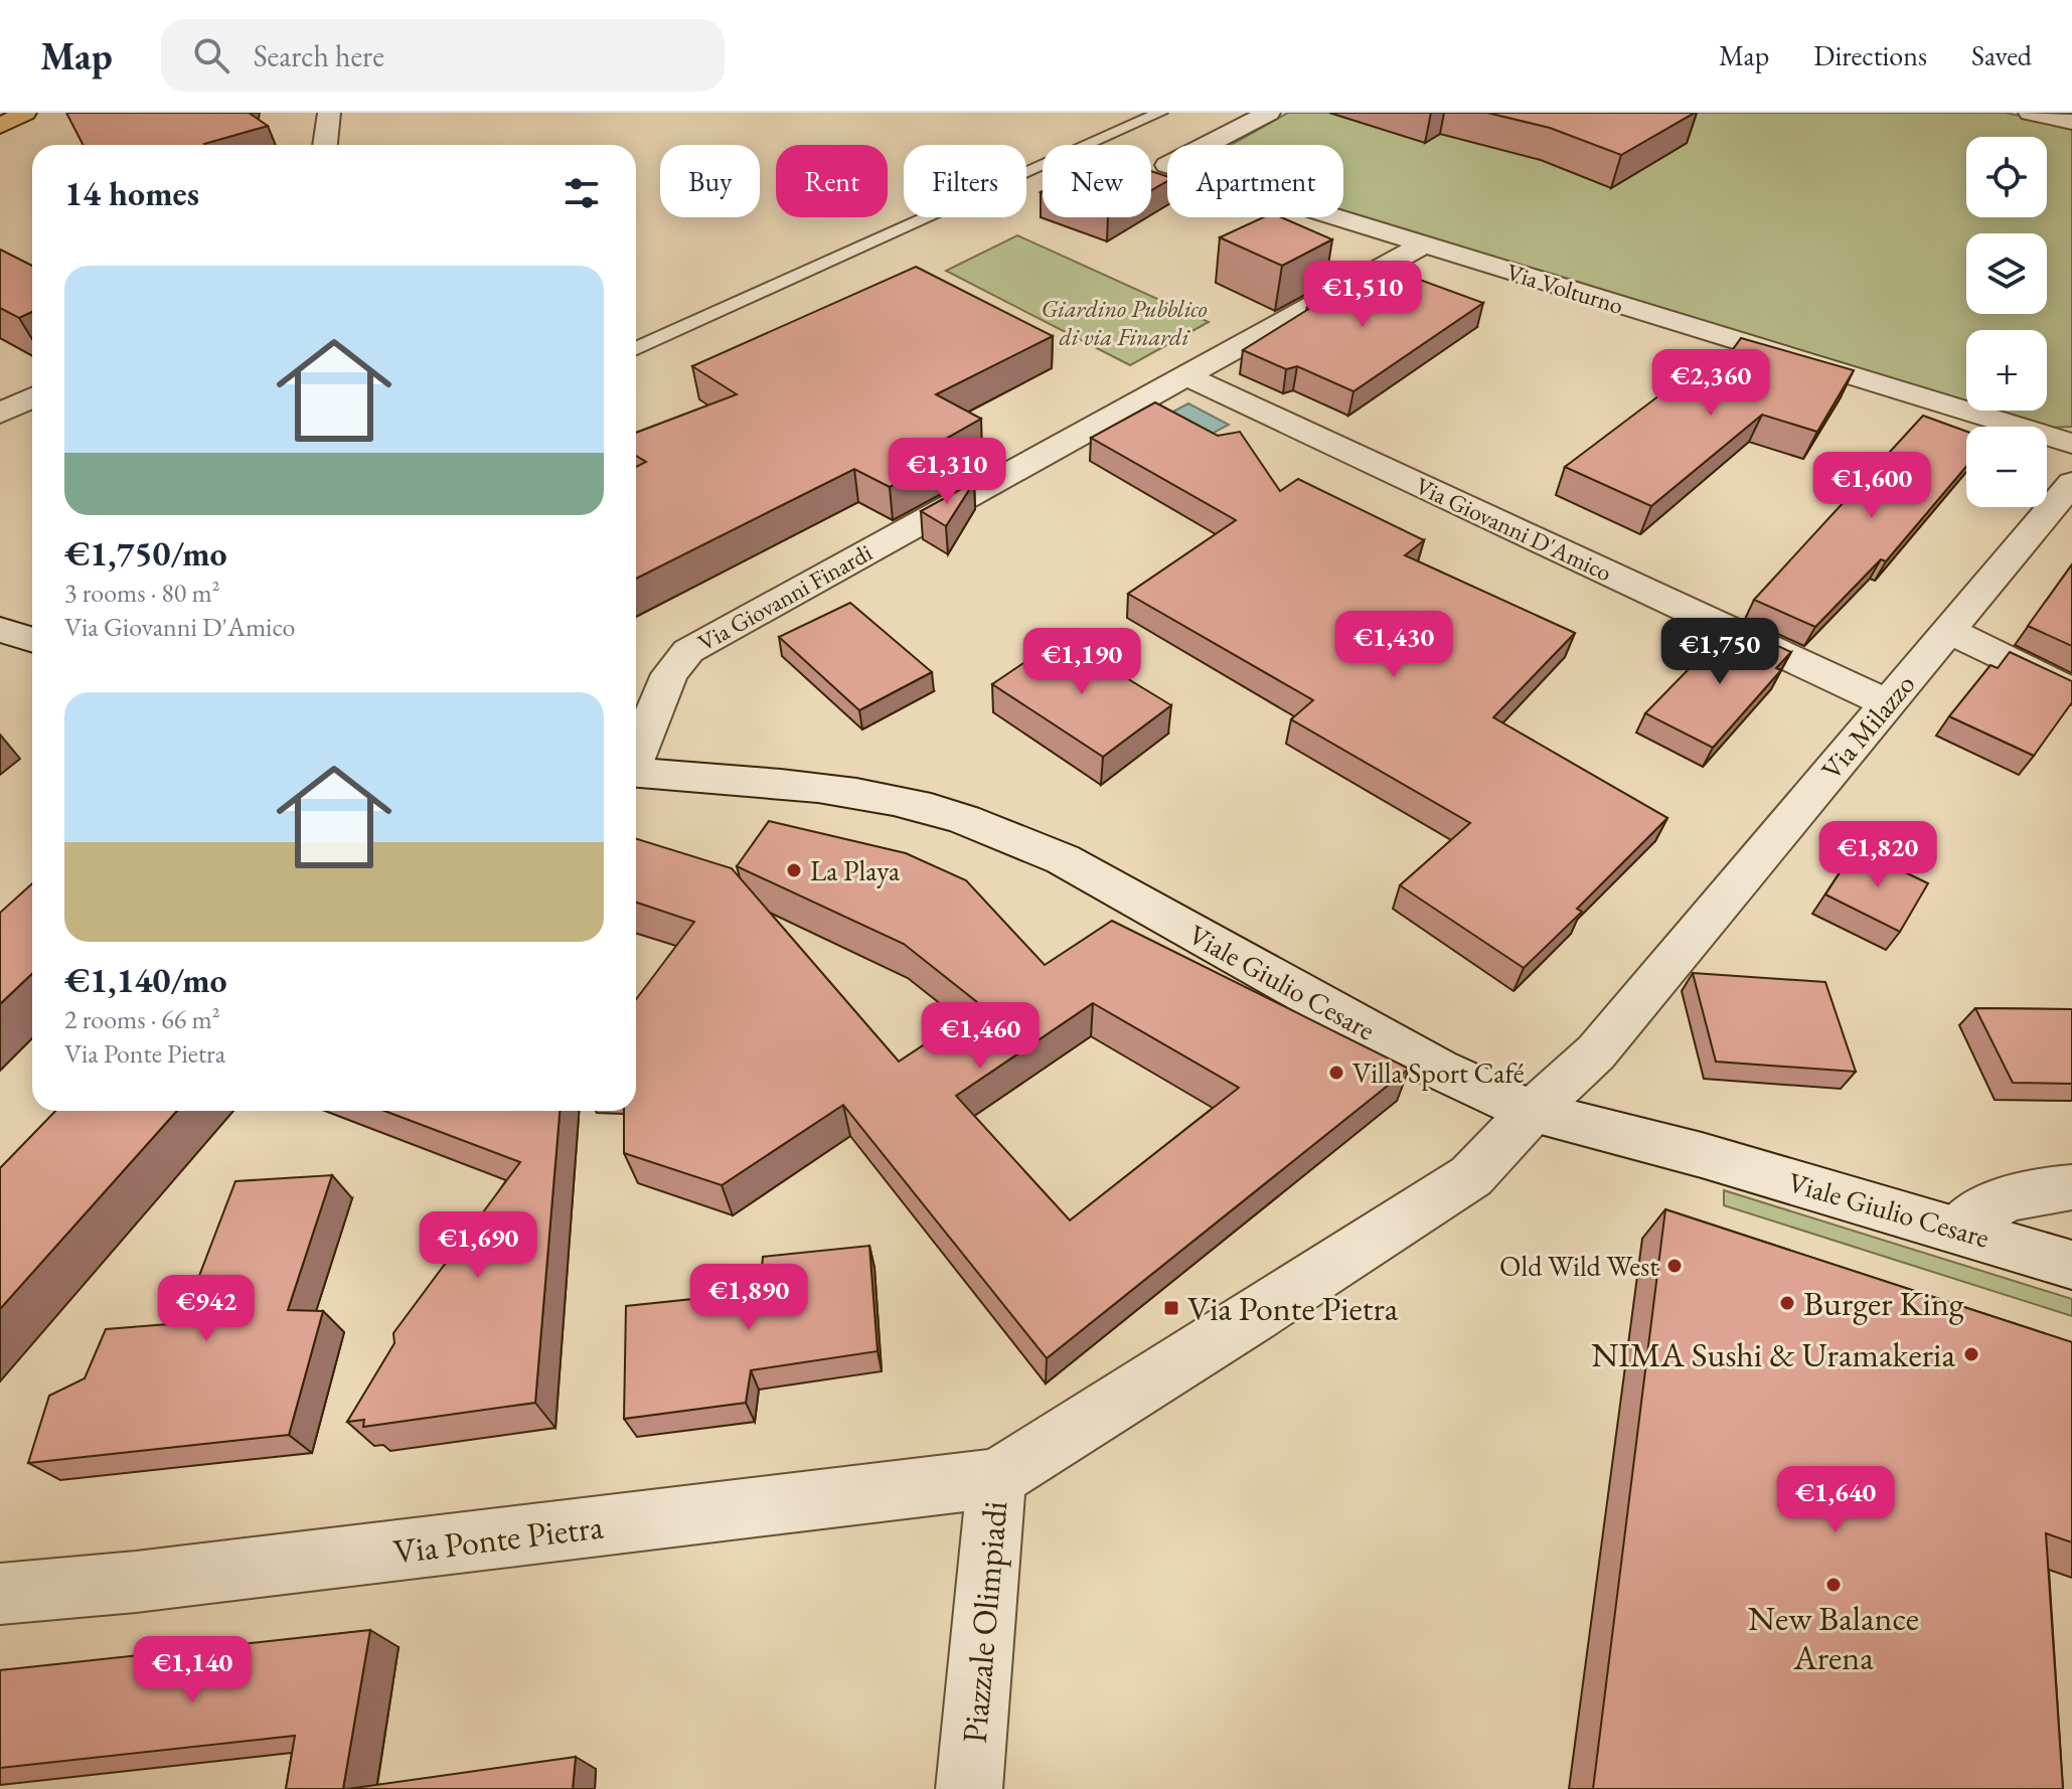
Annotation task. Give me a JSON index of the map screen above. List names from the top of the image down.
{
  "streets": {
    "street": [
      "Via Volturno",
      "Via Giovanni D'Amico",
      "Via Giovanni Finardi",
      "Via Milazzo",
      "Viale Giulio Cesare",
      "Via Ponte Pietra",
      "Piazzale Olimpiadi"
    ]
  },
  "crossings": [
    ["Via Volturno", "Via Giovanni Finardi"],
    ["Via Giovanni D'Amico", "Via Giovanni Finardi"],
    ["Via Giovanni D'Amico", "Via Milazzo"],
    ["Via Milazzo", "Viale Giulio Cesare"],
    ["Via Milazzo", "Piazzale Olimpiadi"],
    ["Viale Giulio Cesare", "Piazzale Olimpiadi"],
    ["Via Ponte Pietra", "Piazzale Olimpiadi"]
  ],
  "parks": ["Giardino Pubblico di via Finardi"],
  "places": {
    "other": [
      "La Playa",
      "Villa Sport Café",
      "Old Wild West",
      "Burger King",
      "NIMA Sushi & Uramakeria",
      "New Balance Arena"
    ],
    "transit": ["Via Ponte Pietra"]
  },
  "page": {
    "header": "Map",
    "search": "Search here",
    "nav": ["Map", "Directions", "Saved"],
    "map_buttons": ["+", "−"],
    "chip": [
      "Buy",
      "Rent",
      "Filters",
      "New",
      "Apartment"
    ],
    "heading": "14 homes",
    "list": [
      {
        "name": "€1,750/mo",
        "note": "3 rooms · 80 m² · Via Giovanni D'Amico"
      },
      {
        "name": "€1,140/mo",
        "note": "2 rooms · 66 m² · Via Ponte Pietra"
      }
    ],
    "price": [
      "€1,510",
      "€2,360",
      "€1,310",
      "€1,600",
      "€1,430",
      "€1,750",
      "€1,190",
      "€1,820",
      "€1,460",
      "€1,690",
      "€1,890",
      "€942",
      "€1,640",
      "€1,140"
    ]
  }
}
